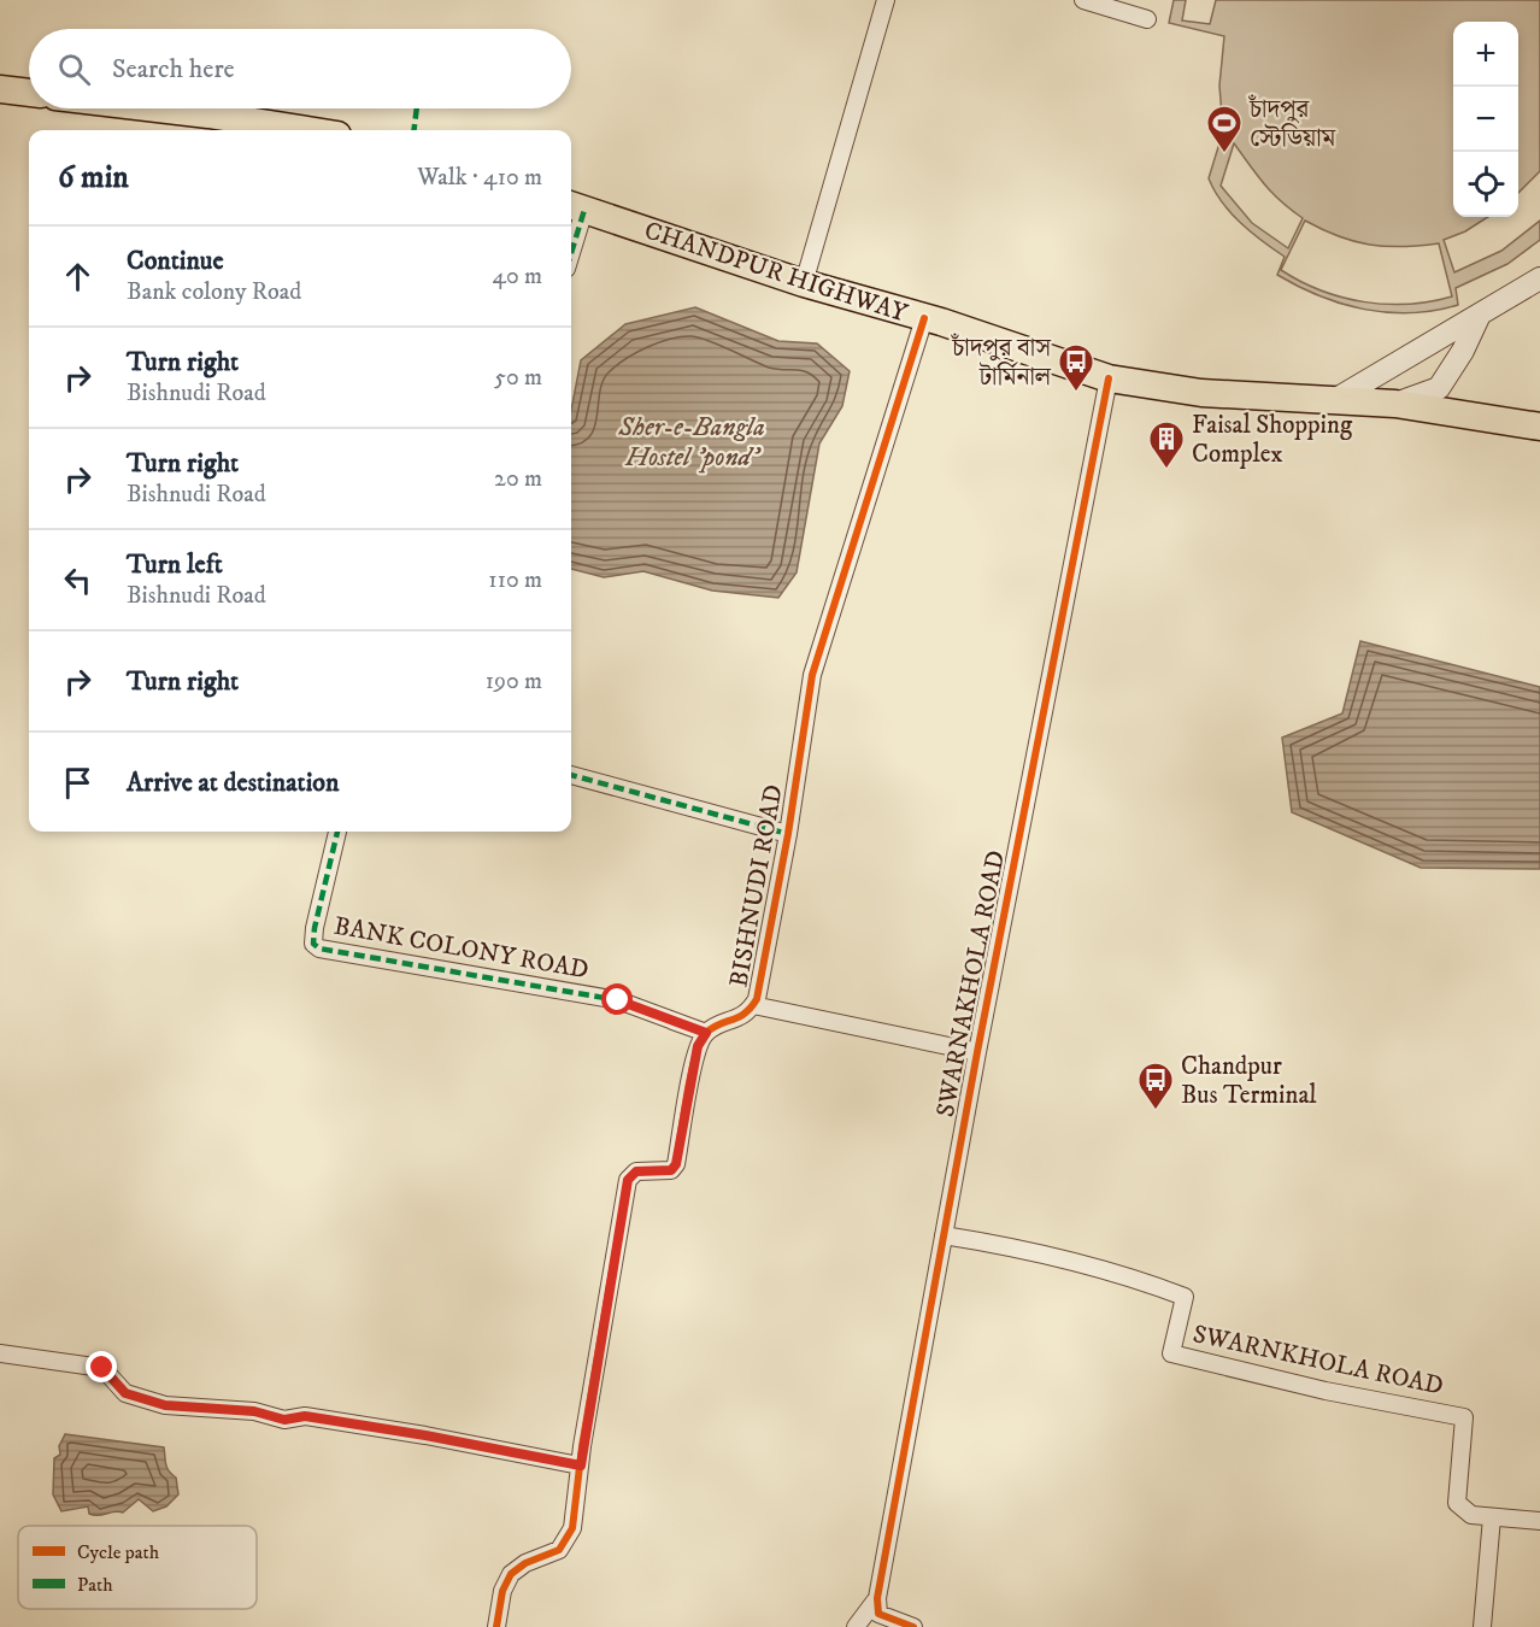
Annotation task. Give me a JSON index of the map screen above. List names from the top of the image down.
{
  "streets": {
    "main road": ["CHANDPUR HIGHWAY"],
    "street": [
      "BISHNUDI ROAD",
      "BANK COLONY ROAD",
      "SWARNAKHOLA ROAD",
      "SWARNKHOLA ROAD"
    ]
  },
  "crossings": [
    ["CHANDPUR HIGHWAY", "BISHNUDI ROAD"],
    ["CHANDPUR HIGHWAY", "SWARNAKHOLA ROAD"],
    ["BISHNUDI ROAD", "BANK COLONY ROAD"],
    ["SWARNAKHOLA ROAD", "SWARNKHOLA ROAD"]
  ],
  "water": ["Sher-e-Bangla Hostel 'pond'"],
  "places": {
    "sports": ["চাঁদপুর স্টেডিয়াম"],
    "bus stop": ["চাঁদপুর বাস টার্মিনাল", "Chandpur Bus Terminal"],
    "building": ["Faisal Shopping Complex"]
  },
  "legend": ["Cycle path", "Path"],
  "page": {
    "map_buttons": ["+", "−"],
    "search": "Search here",
    "heading": ["6 min", "Walk · 410 m"],
    "list": [
      ["Continue", "Bank colony Road", "40 m"],
      ["Turn right", "Bishnudi Road", "50 m"],
      ["Turn right", "Bishnudi Road", "20 m"],
      ["Turn left", "Bishnudi Road", "110 m"],
      ["Turn right", "190 m"],
      "Arrive at destination"
    ]
  }
}
